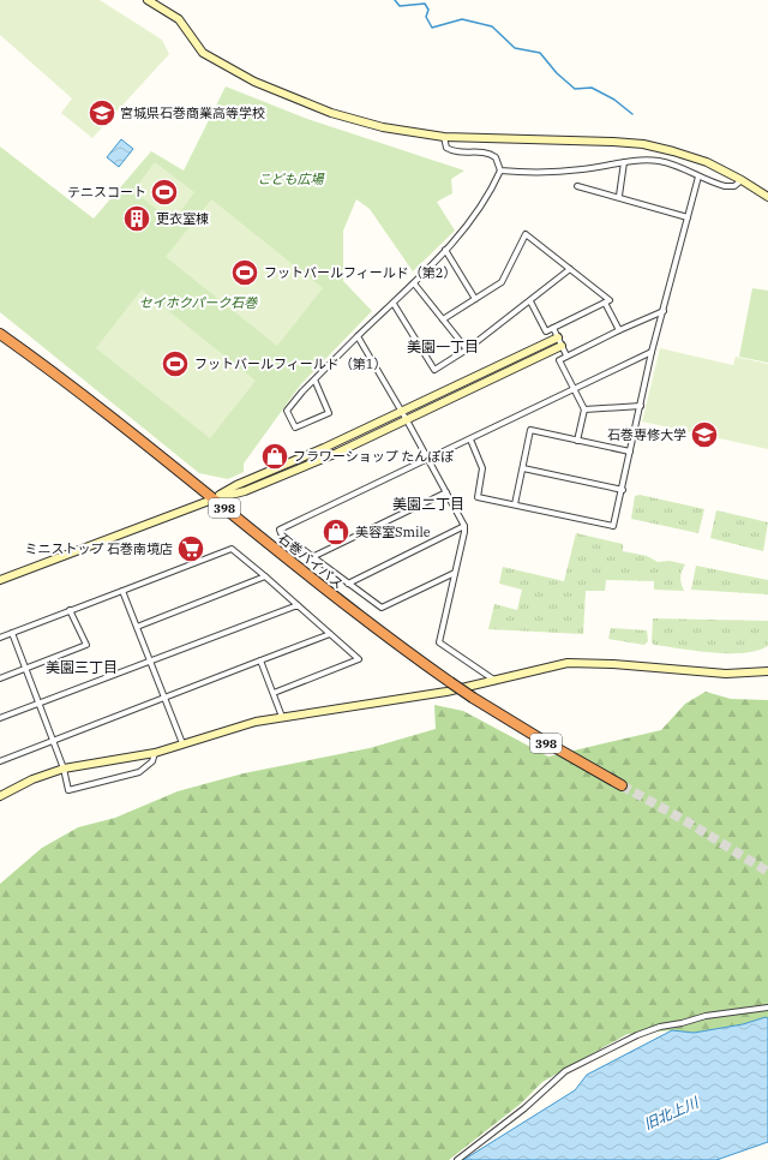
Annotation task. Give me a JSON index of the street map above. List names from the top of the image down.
{
  "streets": {
    "highway": ["398", "石巻バイパス"]
  },
  "districts": ["美園一丁目", "美園二丁目", "美園三丁目"],
  "water": ["旧北上川"],
  "parks": ["こども広場", "セイホクパーク石巻"],
  "places": {
    "school or university": ["宮城県石巻商業高等学校", "石巻専修大学"],
    "sports": ["テニスコート", "フットバールフィールド（第2）", "フットバールフィールド（第1）"],
    "building": ["更衣室棟"],
    "shop": ["フラワーショップ たんぽぽ", "美容室Smile"],
    "supermarket": ["ミニストップ 石巻南境店"]
  }
}
